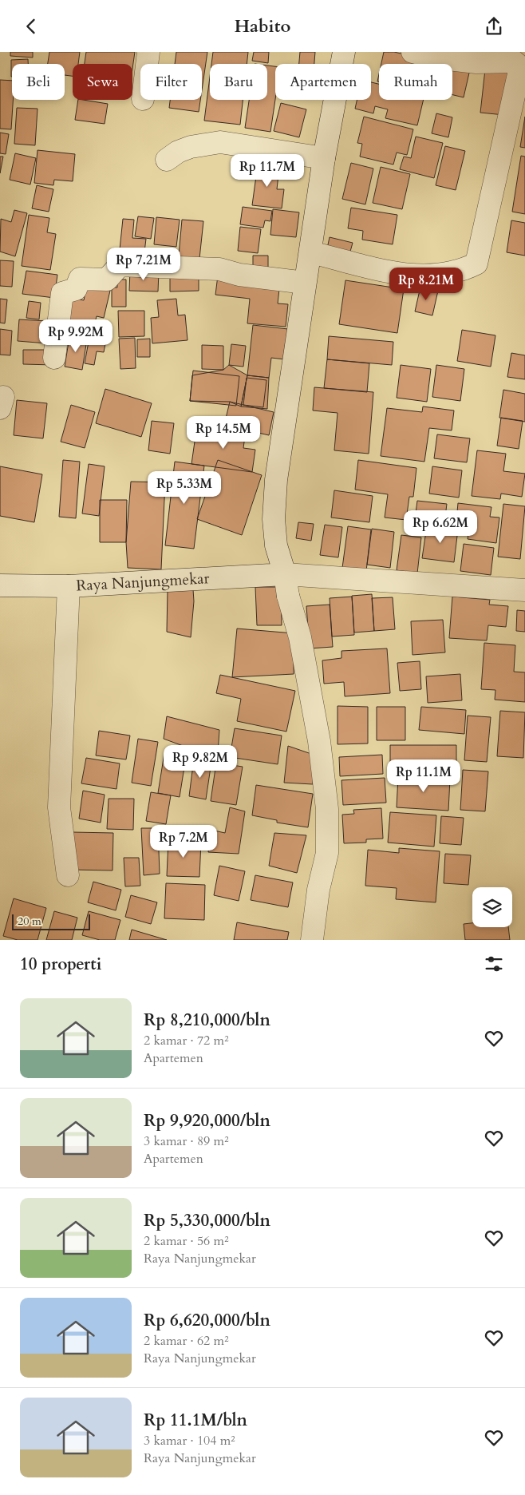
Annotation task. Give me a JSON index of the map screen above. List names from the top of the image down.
{
  "streets": {
    "street": ["Raya Nanjungmekar"]
  },
  "scale_bar": "20 m",
  "page": {
    "header": "Habito",
    "chip": [
      "Beli",
      "Sewa",
      "Filter",
      "Baru",
      "Apartemen",
      "Rumah"
    ],
    "price": [
      "Rp 11.7M",
      "Rp 7.21M",
      "Rp 8.21M",
      "Rp 9.92M",
      "Rp 14.5M",
      "Rp 5.33M",
      "Rp 6.62M",
      "Rp 9.82M",
      "Rp 11.1M",
      "Rp 7.2M"
    ],
    "scale": "20 m",
    "heading": "10 properti",
    "list": [
      {
        "name": "Rp 8,210,000/bln",
        "note": "2 kamar · 72 m² · Apartemen"
      },
      {
        "name": "Rp 9,920,000/bln",
        "note": "3 kamar · 89 m² · Apartemen"
      },
      {
        "name": "Rp 5,330,000/bln",
        "note": "2 kamar · 56 m² · Raya Nanjungmekar"
      },
      {
        "name": "Rp 6,620,000/bln",
        "note": "2 kamar · 62 m² · Raya Nanjungmekar"
      },
      {
        "name": "Rp 11.1M/bln",
        "note": "3 kamar · 104 m² · Raya Nanjungmekar"
      }
    ]
  }
}
